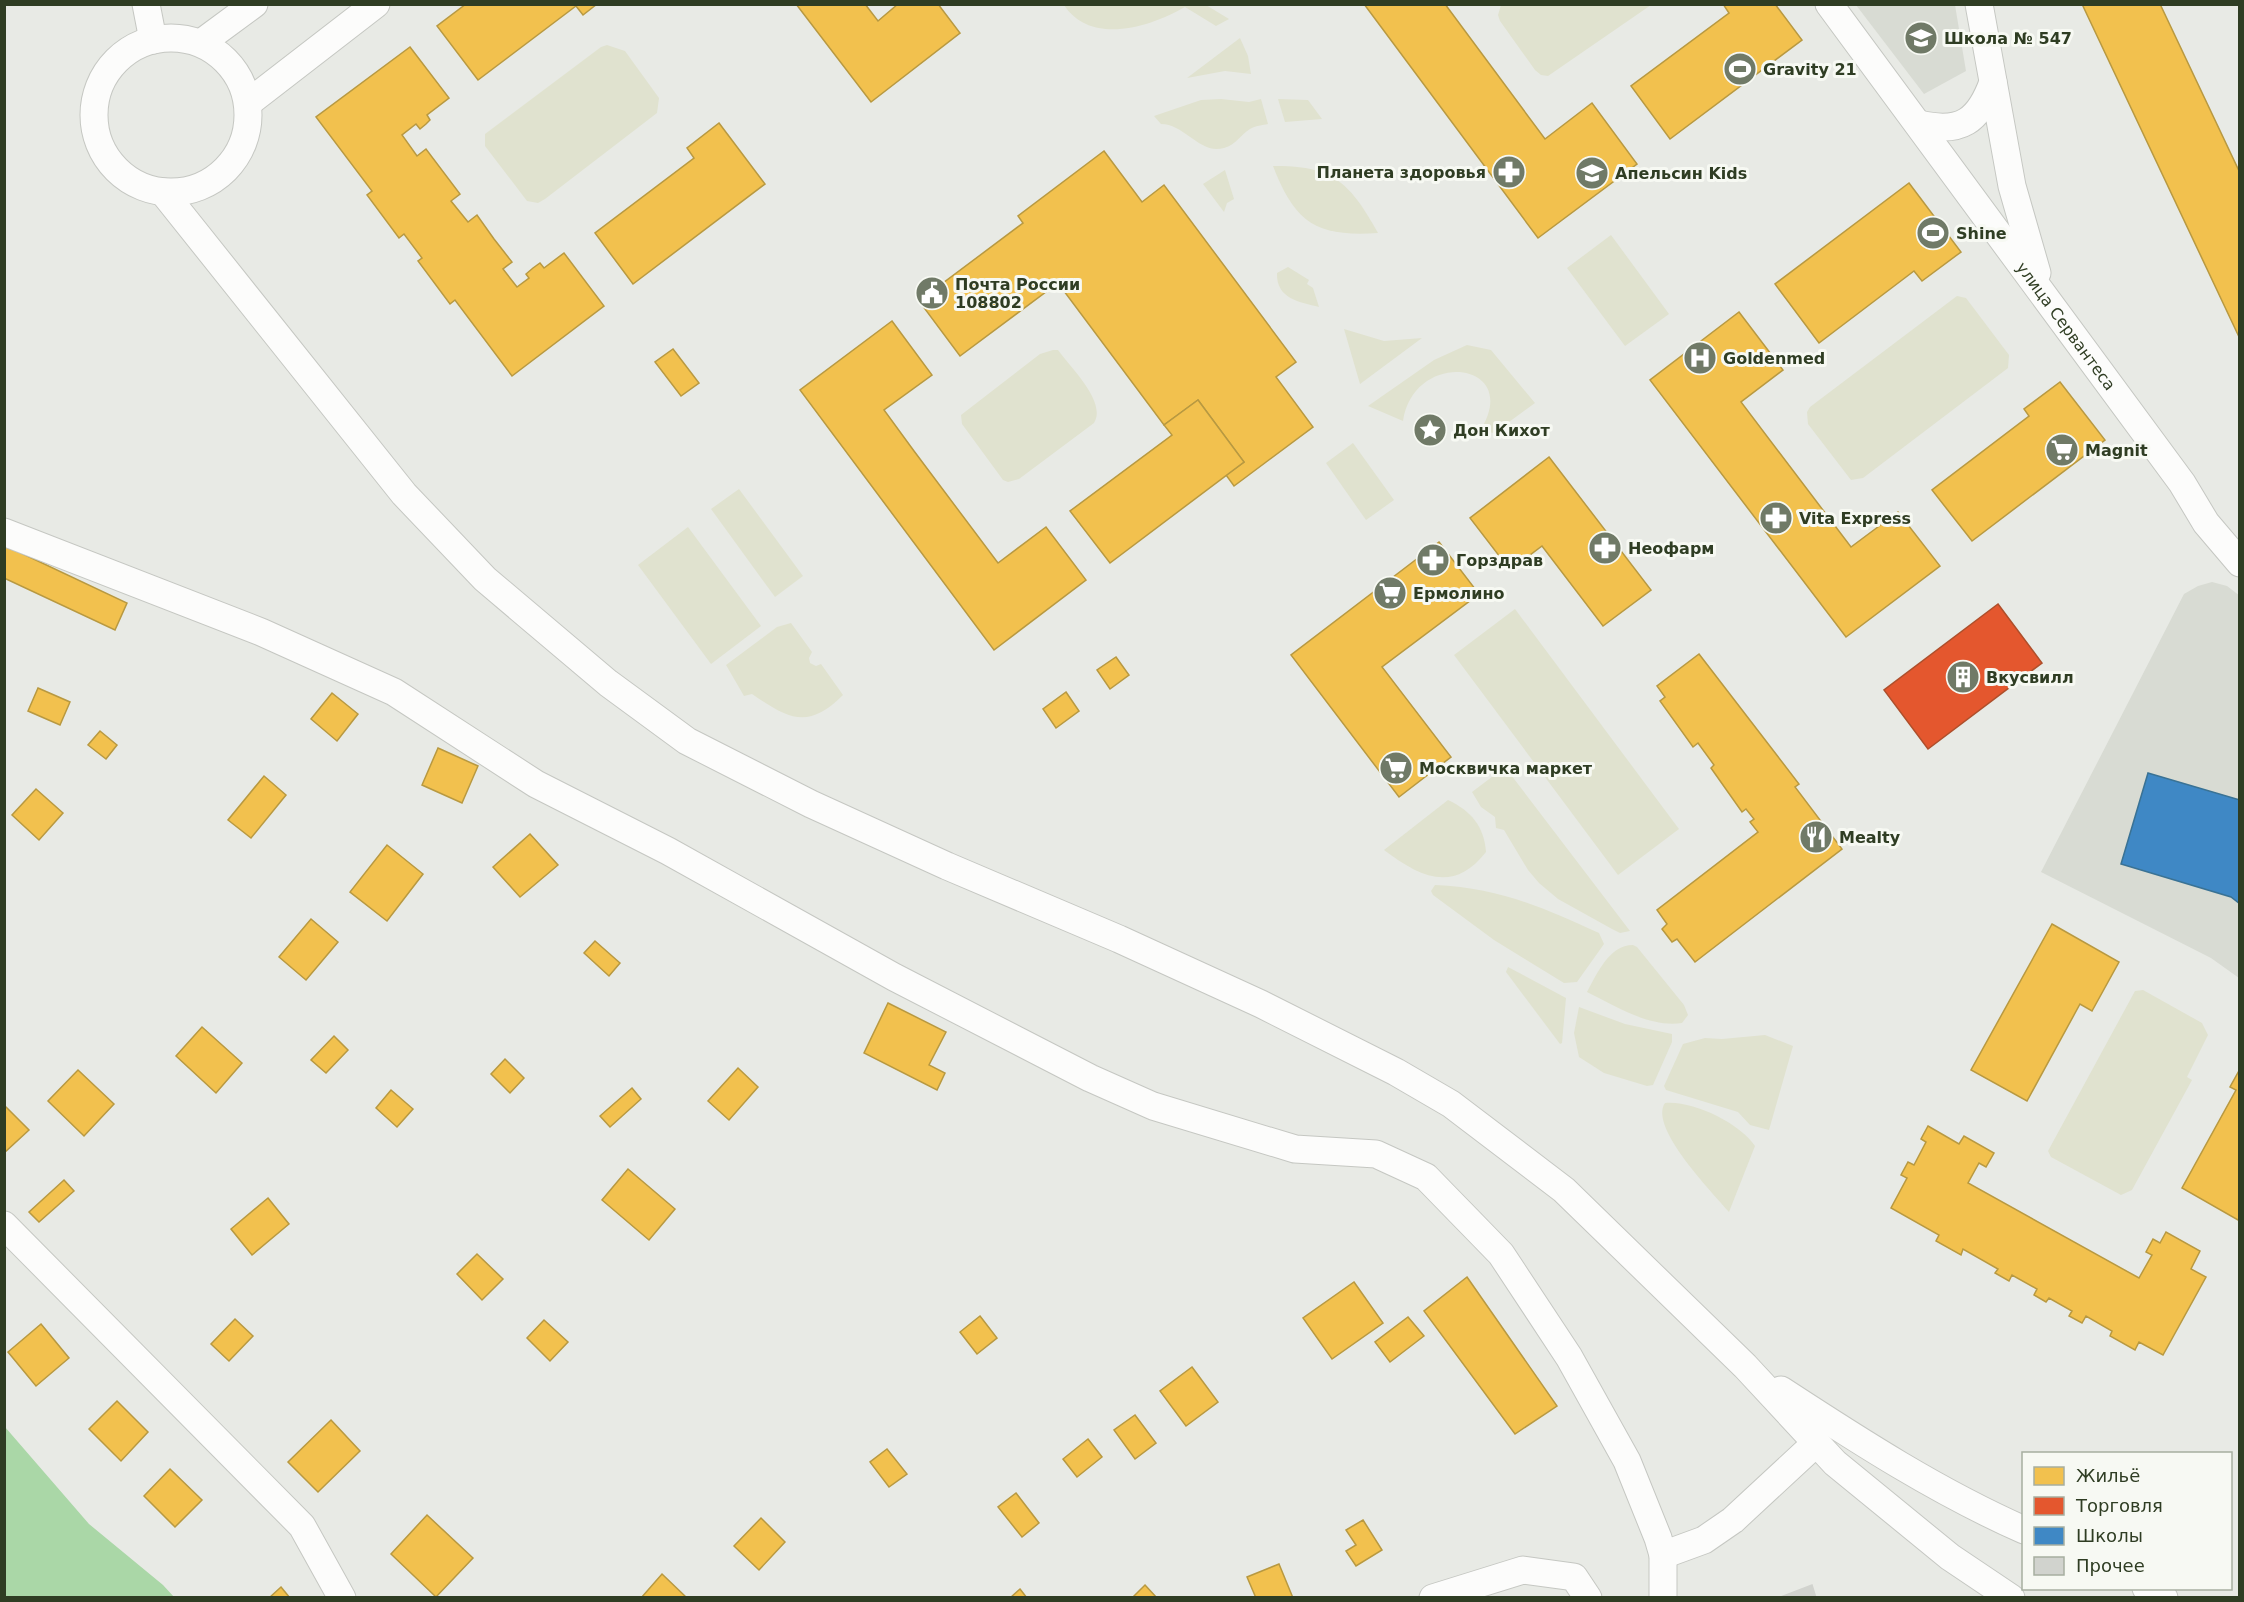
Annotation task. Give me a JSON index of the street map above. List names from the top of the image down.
{
  "streets": {
    "street": ["улица Сервантеса"]
  },
  "places": {
    "school or university": ["Школа № 547", "Апельсин Kids"],
    "sports": ["Gravity 21", "Shine"],
    "pharmacy": [
      "Планета здоровья",
      "Vita Express",
      "Неофарм",
      "Горздрав"
    ],
    "public building": ["Почта России 108802"],
    "hospital": ["Goldenmed"],
    "place": ["Дон Кихот"],
    "supermarket": ["Magnit", "Ермолино", "Москвичка маркет"],
    "building": ["Вкусвилл"],
    "restaurant": ["Mealty"]
  },
  "legend": [
    "Жильё",
    "Торговля",
    "Школы",
    "Прочее"
  ]
}
